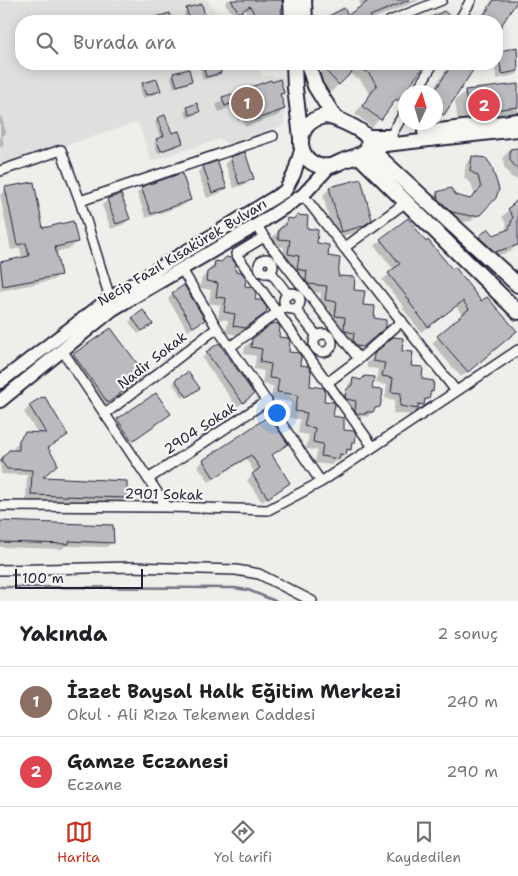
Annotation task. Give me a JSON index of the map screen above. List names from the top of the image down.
{
  "streets": {
    "main road": ["Necip Fazıl Kısakürek Bulvarı"],
    "street": ["Nadir Sokak", "2904 Sokak", "2901 Sokak"]
  },
  "scale_bar": "100 m",
  "north": "top",
  "page": {
    "search": "Burada ara",
    "pins": ["1", "2"],
    "scale": "100 m",
    "heading": ["Yakında", "2 sonuç"],
    "list": [
      {
        "mark": "1",
        "name": "İzzet Baysal Halk Eğitim Merkezi",
        "note": "Okul · Ali Rıza Tekemen Caddesi",
        "value": "240 m"
      },
      {
        "mark": "2",
        "name": "Gamze Eczanesi",
        "note": "Eczane",
        "value": "290 m"
      }
    ],
    "nav": ["Harita", "Yol tarifi", "Kaydedilen"]
  }
}
